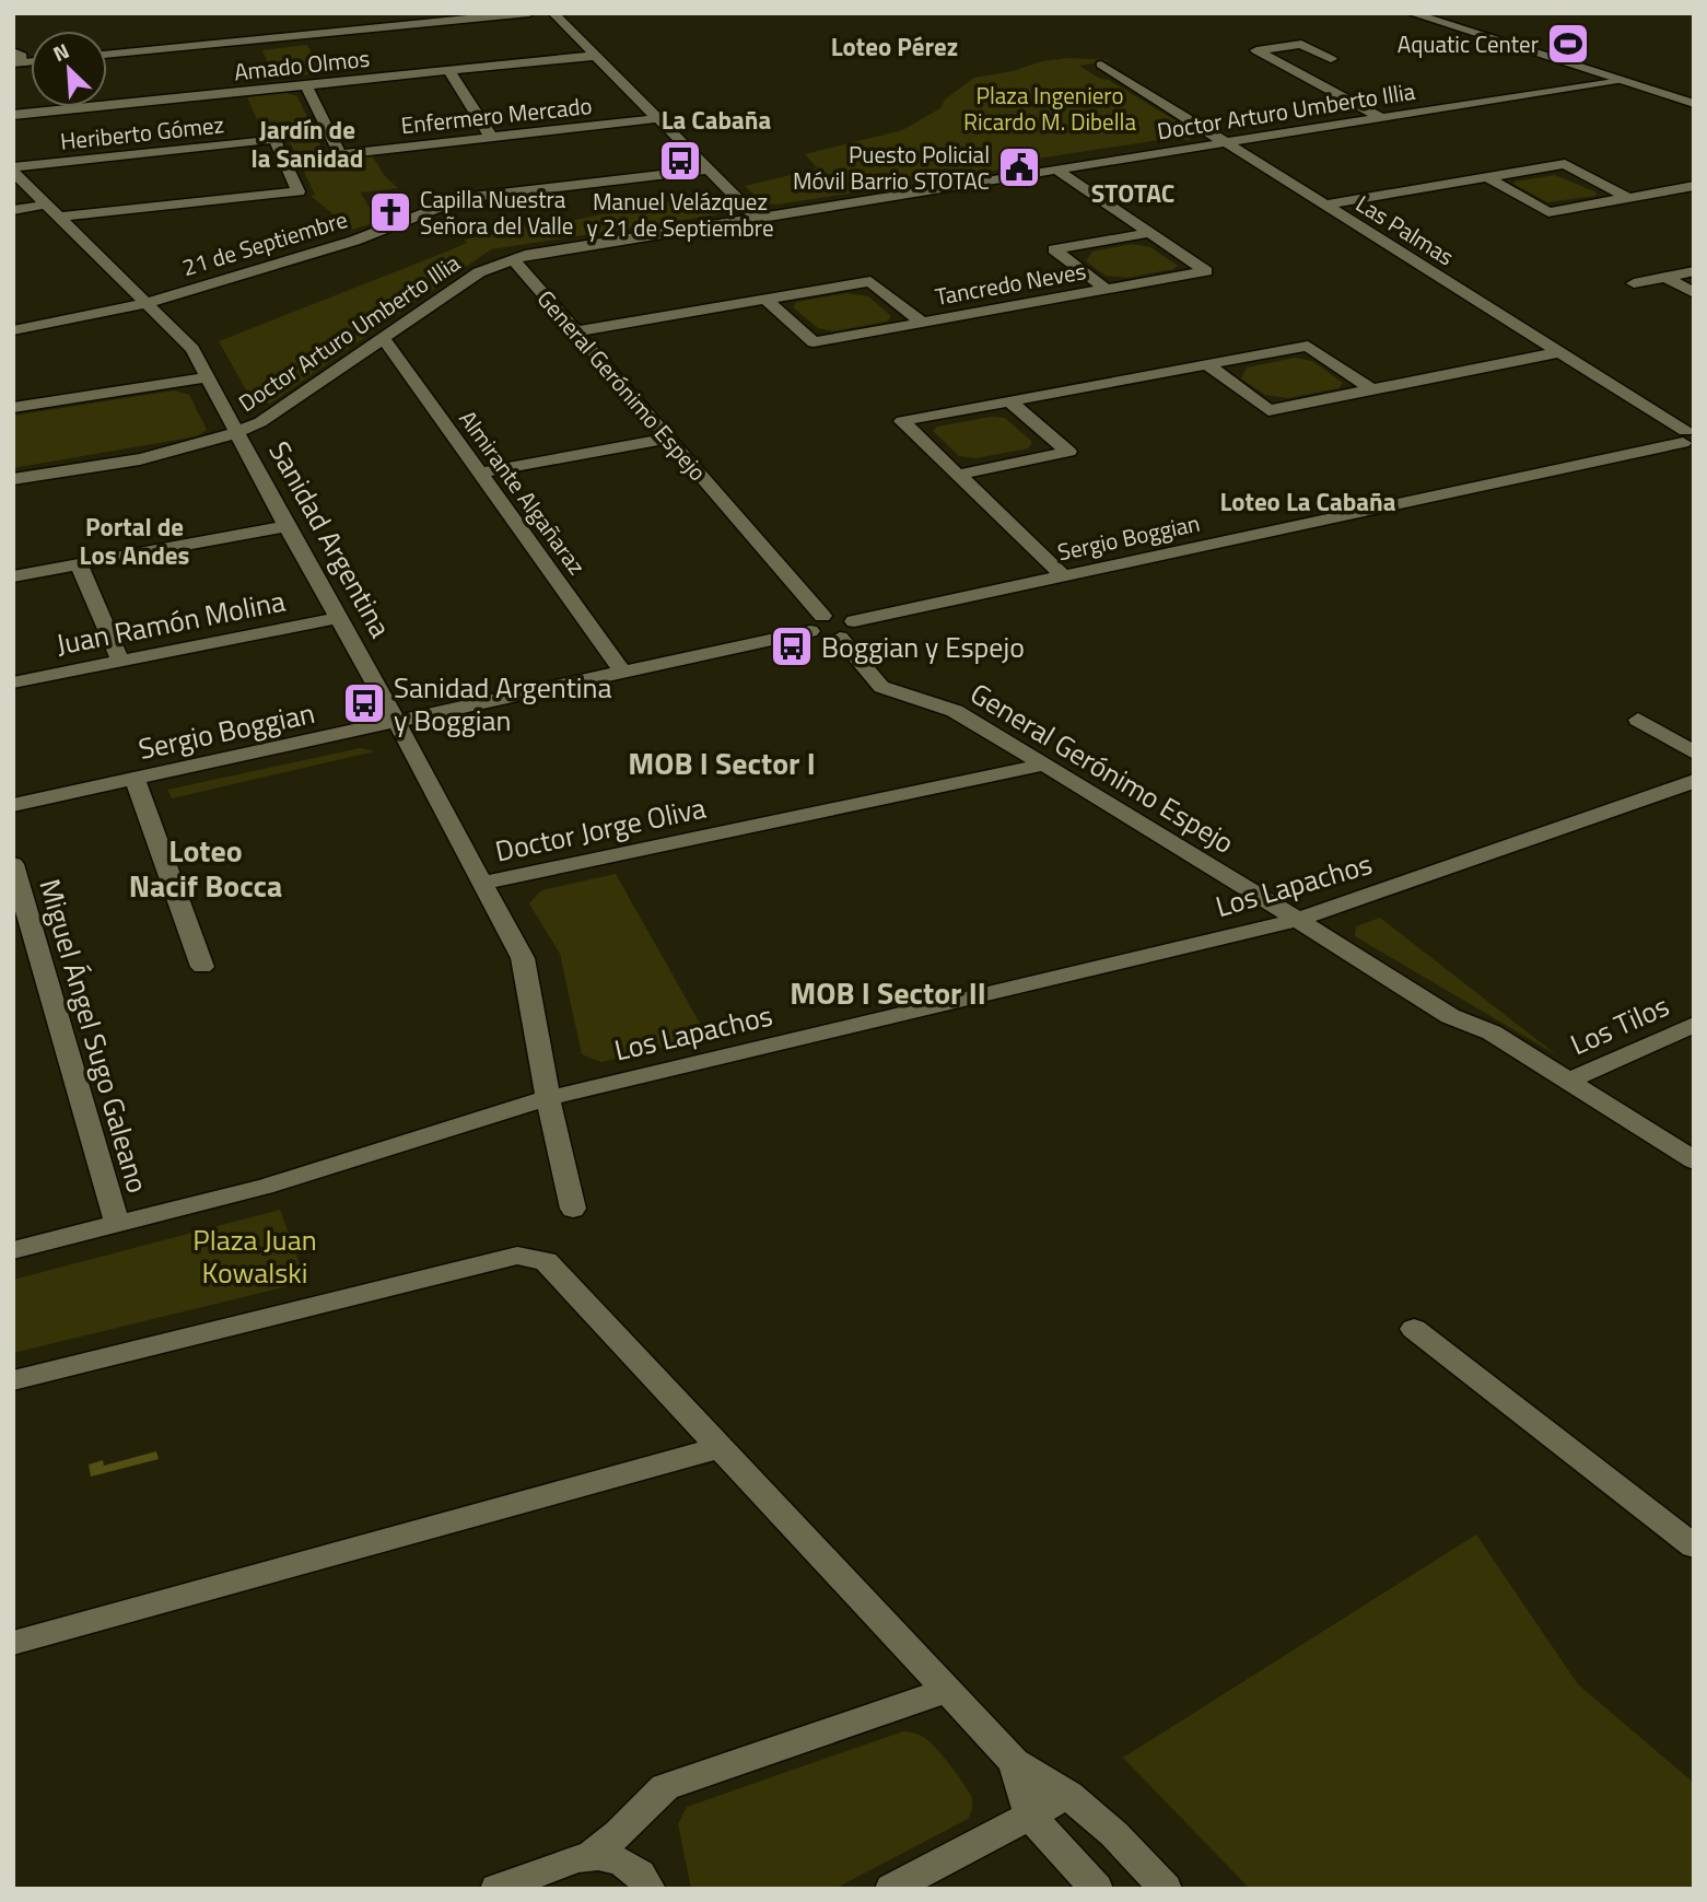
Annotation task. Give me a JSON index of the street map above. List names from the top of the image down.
{
  "streets": {
    "street": [
      "Amado Olmos",
      "Doctor Arturo Umberto Illia",
      "Enfermero Mercado",
      "Heriberto Gómez",
      "Las Palmas",
      "21 de Septiembre",
      "Tancredo Neves",
      "General Gerónimo Espejo",
      "Almirante Algañaraz",
      "Sergio Boggian",
      "Sanidad Argentina",
      "Juan Ramón Molina",
      "Doctor Jorge Oliva",
      "Los Lapachos",
      "Los Tilos",
      "Miguel Ángel Sugo Galeano"
    ]
  },
  "crossings": [
    ["Amado Olmos", "Enfermero Mercado"],
    ["Doctor Arturo Umberto Illia", "Las Palmas"],
    ["Doctor Arturo Umberto Illia", "Tancredo Neves"],
    ["Doctor Arturo Umberto Illia", "General Gerónimo Espejo"],
    ["Doctor Arturo Umberto Illia", "Almirante Algañaraz"],
    ["Doctor Arturo Umberto Illia", "Sanidad Argentina"],
    ["Heriberto Gómez", "Sanidad Argentina"],
    ["Las Palmas", "Sergio Boggian"],
    ["21 de Septiembre", "Sanidad Argentina"],
    ["Tancredo Neves", "General Gerónimo Espejo"],
    ["General Gerónimo Espejo", "Sergio Boggian"],
    ["General Gerónimo Espejo", "Doctor Jorge Oliva"],
    ["General Gerónimo Espejo", "Los Lapachos"],
    ["General Gerónimo Espejo", "Los Tilos"],
    ["Almirante Algañaraz", "Sergio Boggian"],
    ["Sergio Boggian", "Sanidad Argentina"],
    ["Sanidad Argentina", "Juan Ramón Molina"],
    ["Sanidad Argentina", "Doctor Jorge Oliva"],
    ["Sanidad Argentina", "Los Lapachos"],
    ["Los Lapachos", "Miguel Ángel Sugo Galeano"]
  ],
  "districts": [
    "Loteo Pérez",
    "La Cabaña",
    "Jardín de la Sanidad",
    "STOTAC",
    "Loteo La Cabaña",
    "Portal de Los Andes",
    "MOB I Sector I",
    "Loteo Nacif Bocca",
    "MOB I Sector II"
  ],
  "parks": ["Plaza Ingeniero Ricardo M. Dibella", "Plaza Juan Kowalski"],
  "places": {
    "sports": ["Aquatic Center"],
    "bus stop": ["Manuel Velázquez y 21 de Septiembre", "Boggian y Espejo", "Sanidad Argentina y Boggian"],
    "public building": ["Puesto Policial Móvil Barrio STOTAC"],
    "church": ["Capilla Nuestra Señora del Valle"]
  },
  "north": "top left"
}
